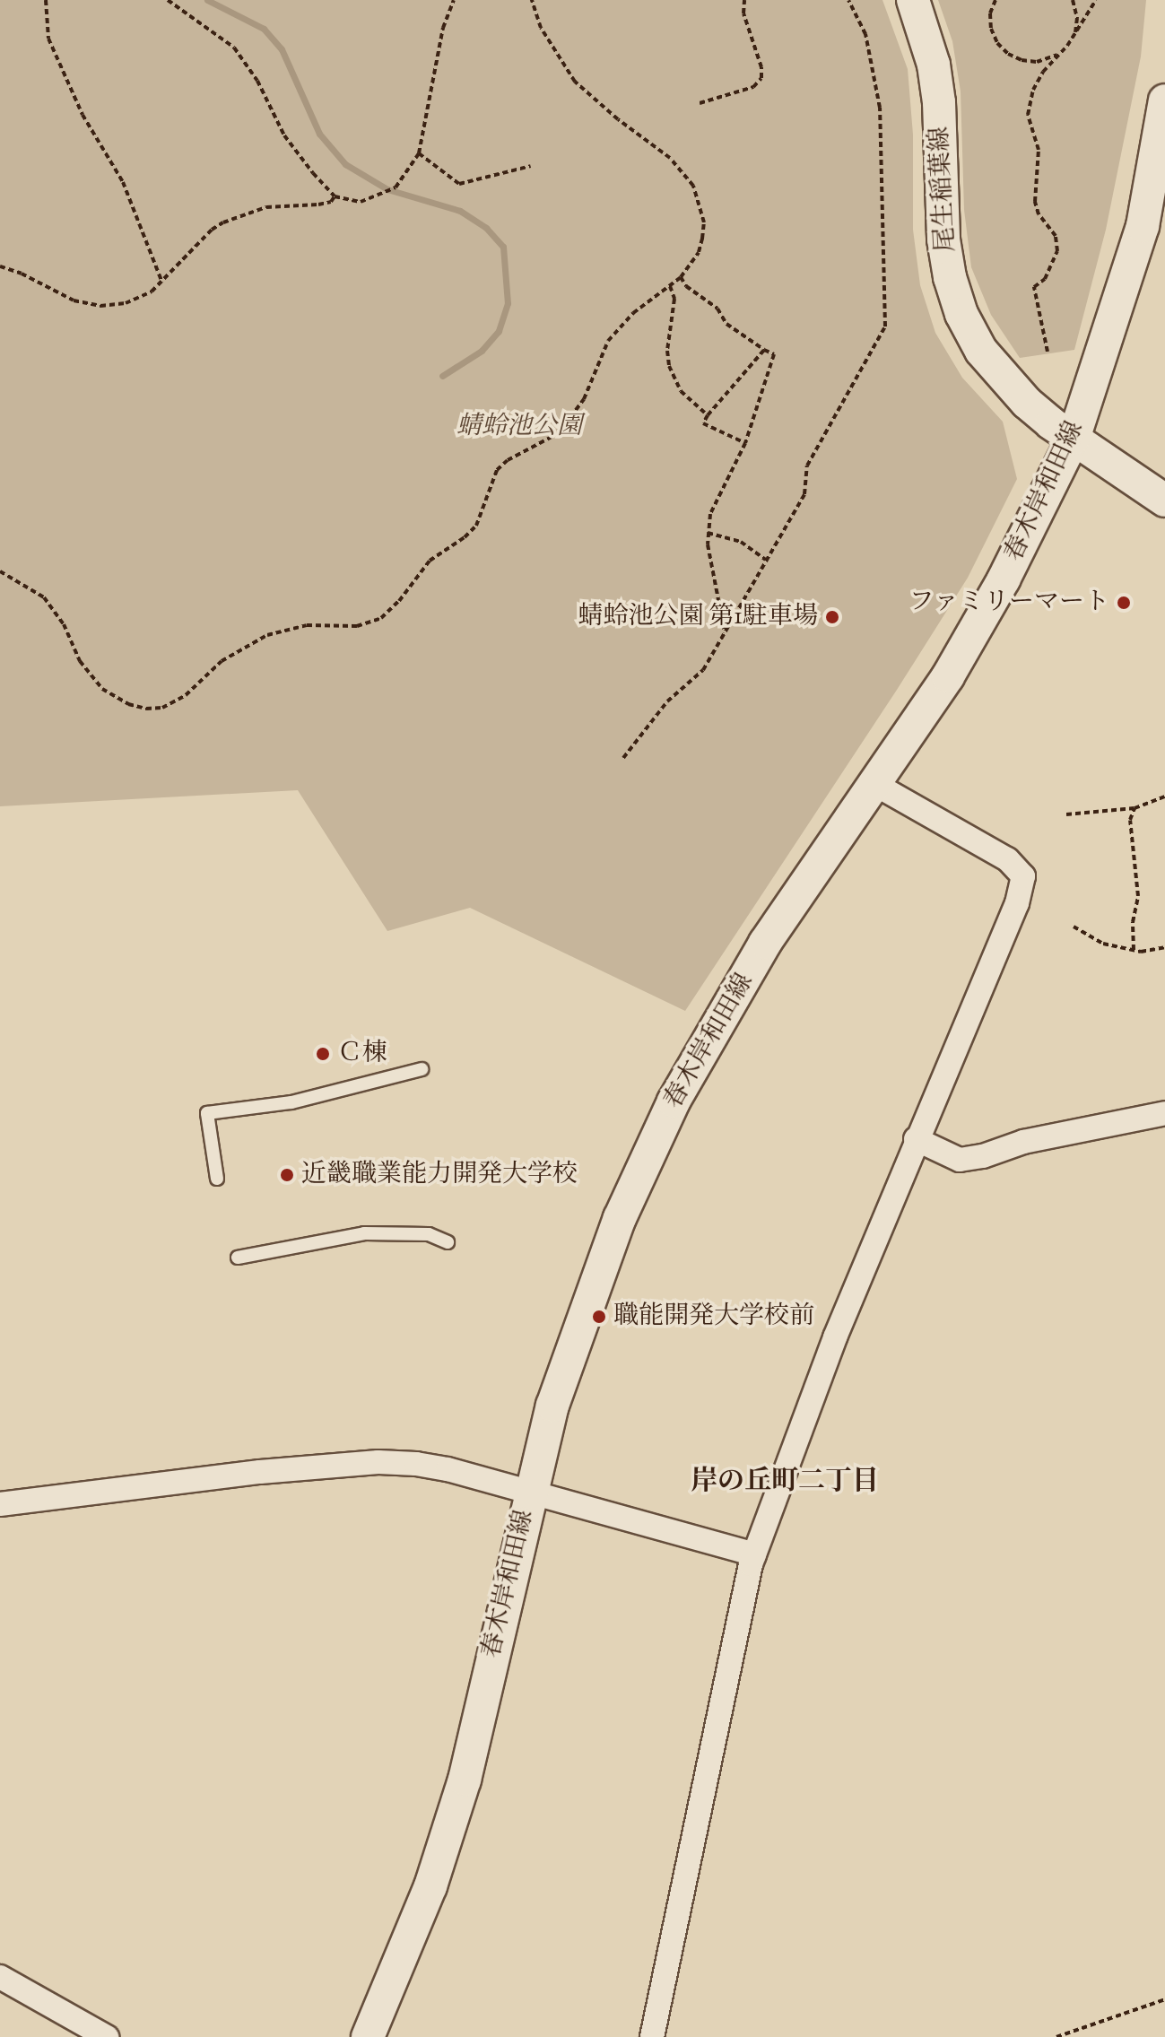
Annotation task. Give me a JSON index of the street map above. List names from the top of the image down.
{
  "streets": {
    "main road": ["尾生稲葉線", "春木岸和田線"]
  },
  "crossings": [
    ["尾生稲葉線", "春木岸和田線"]
  ],
  "districts": ["岸の丘町二丁目"],
  "parks": ["蜻蛉池公園"],
  "places": [
    "ファミリーマート",
    "蜻蛉池公園 第1駐車場",
    "Ｃ棟",
    "近畿職業能力開発大学校",
    "職能開発大学校前"
  ]
}
